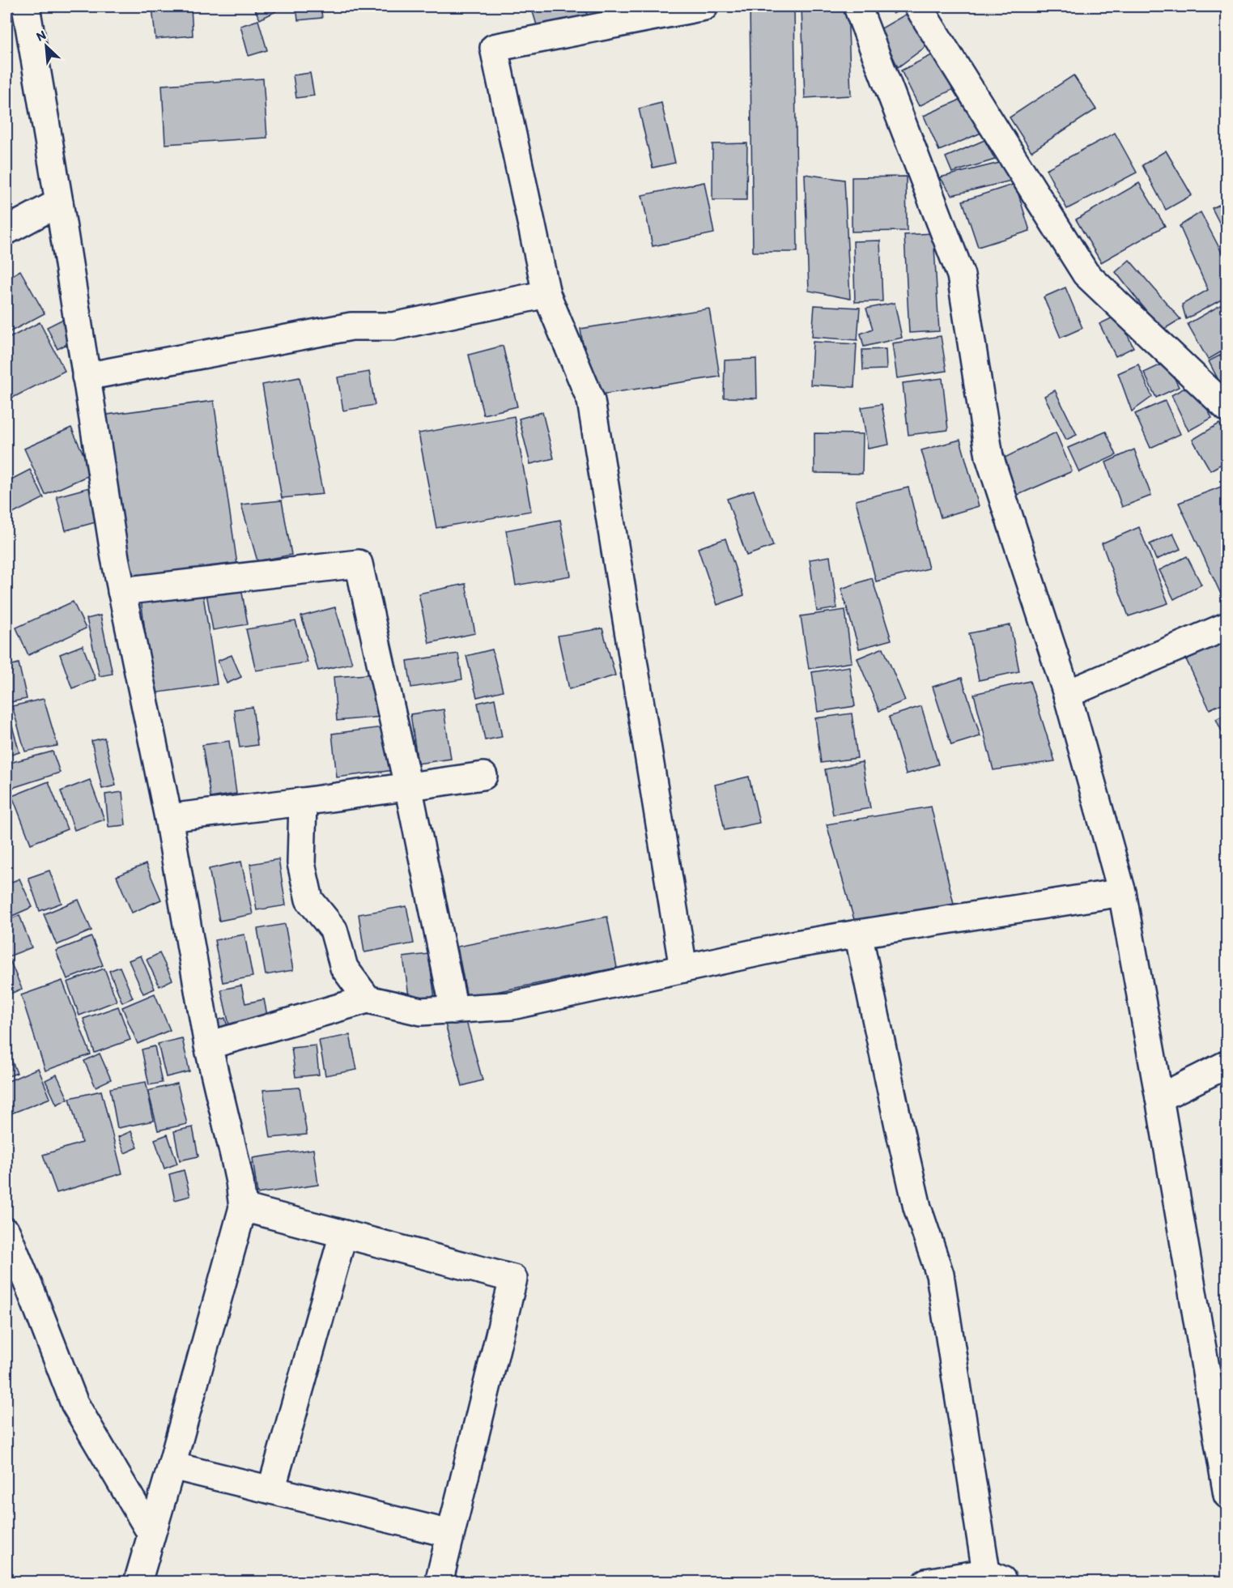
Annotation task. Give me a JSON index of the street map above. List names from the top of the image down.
{
  "north": "top left"
}
